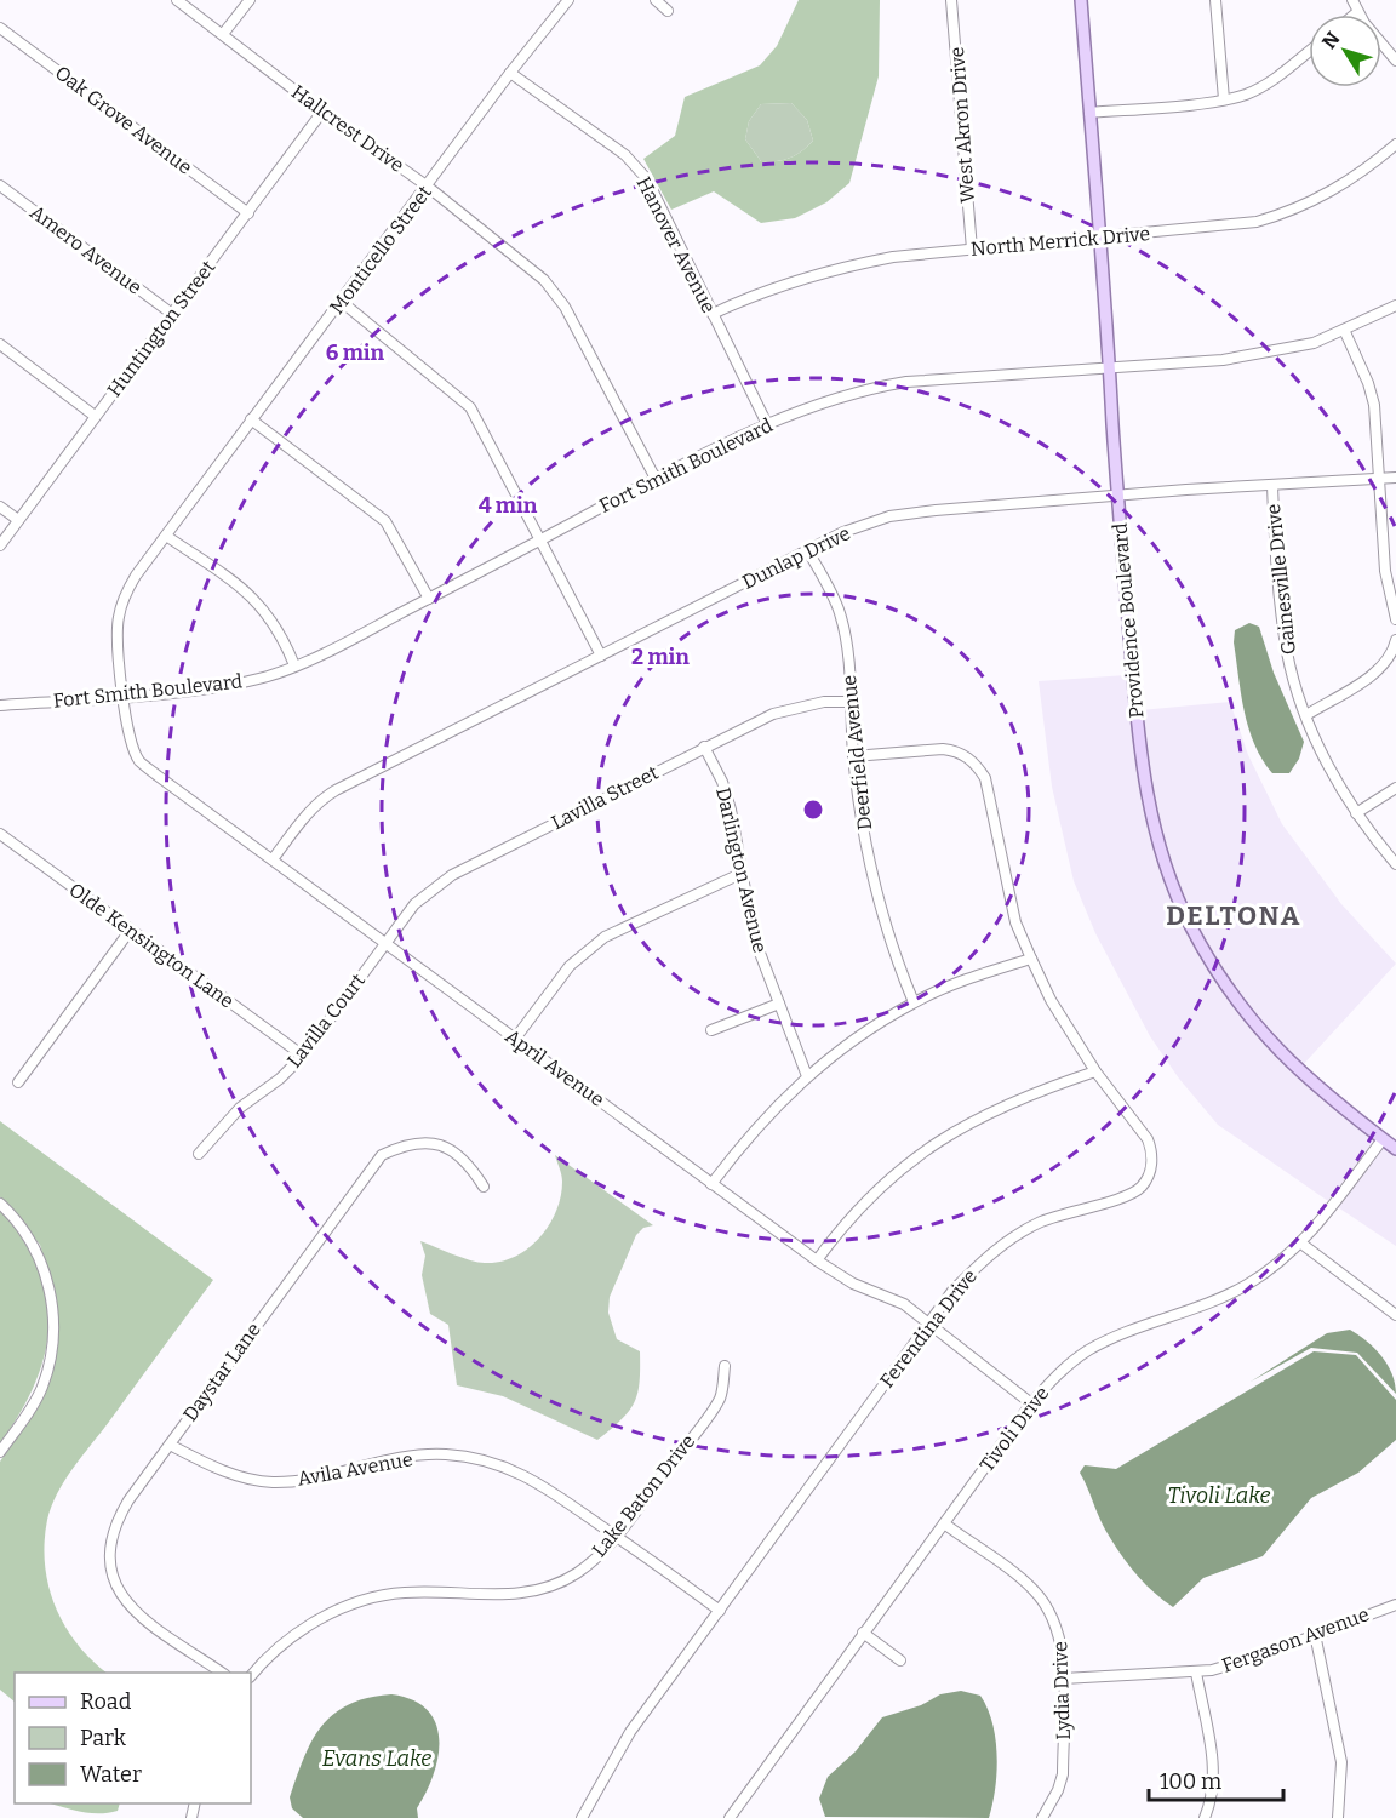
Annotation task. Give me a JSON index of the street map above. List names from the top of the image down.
{
  "streets": {
    "main road": ["Providence Boulevard"],
    "street": [
      "Oak Grove Avenue",
      "West Akron Drive",
      "Hallcrest Drive",
      "North Merrick Drive",
      "Hanover Avenue",
      "Amero Avenue",
      "Monticello Street",
      "Huntington Street",
      "Fort Smith Boulevard",
      "Dunlap Drive",
      "Gainesville Drive",
      "Deerfield Avenue",
      "Lavilla Street",
      "Darlington Avenue",
      "Olde Kensington Lane",
      "Lavilla Court",
      "April Avenue",
      "Ferendina Drive",
      "Daystar Lane",
      "Tivoli Drive",
      "Avila Avenue",
      "Lake Baton Drive",
      "Fergason Avenue",
      "Lydia Drive"
    ]
  },
  "crossings": [
    ["Oak Grove Avenue", "Huntington Street"],
    ["West Akron Drive", "North Merrick Drive"],
    ["Hallcrest Drive", "Monticello Street"],
    ["Hallcrest Drive", "Huntington Street"],
    ["Hallcrest Drive", "Fort Smith Boulevard"],
    ["North Merrick Drive", "Hanover Avenue"],
    ["North Merrick Drive", "Providence Boulevard"],
    ["Hanover Avenue", "Monticello Street"],
    ["Hanover Avenue", "Fort Smith Boulevard"],
    ["Amero Avenue", "Huntington Street"],
    ["Monticello Street", "Fort Smith Boulevard"],
    ["Monticello Street", "April Avenue"],
    ["Fort Smith Boulevard", "Providence Boulevard"],
    ["Fort Smith Boulevard", "April Avenue"],
    ["Dunlap Drive", "Gainesville Drive"],
    ["Dunlap Drive", "Providence Boulevard"],
    ["Dunlap Drive", "Deerfield Avenue"],
    ["Dunlap Drive", "April Avenue"],
    ["Providence Boulevard", "Tivoli Drive"],
    ["Deerfield Avenue", "Lavilla Street"],
    ["Deerfield Avenue", "Ferendina Drive"],
    ["Lavilla Street", "Darlington Avenue"],
    ["Lavilla Street", "Lavilla Court"],
    ["Lavilla Street", "April Avenue"],
    ["Olde Kensington Lane", "Lavilla Court"],
    ["Lavilla Court", "April Avenue"],
    ["April Avenue", "Ferendina Drive"],
    ["April Avenue", "Tivoli Drive"],
    ["Ferendina Drive", "Avila Avenue"],
    ["Daystar Lane", "Avila Avenue"],
    ["Tivoli Drive", "Lydia Drive"],
    ["Avila Avenue", "Lake Baton Drive"],
    ["Fergason Avenue", "Lydia Drive"]
  ],
  "districts": ["DELTONA"],
  "water": ["Tivoli Lake", "Evans Lake"],
  "legend": ["Road", "Park", "Water"],
  "scale_bar": "100 m",
  "north": "top left",
  "rings": ["6 min", "4 min", "2 min"]
}
